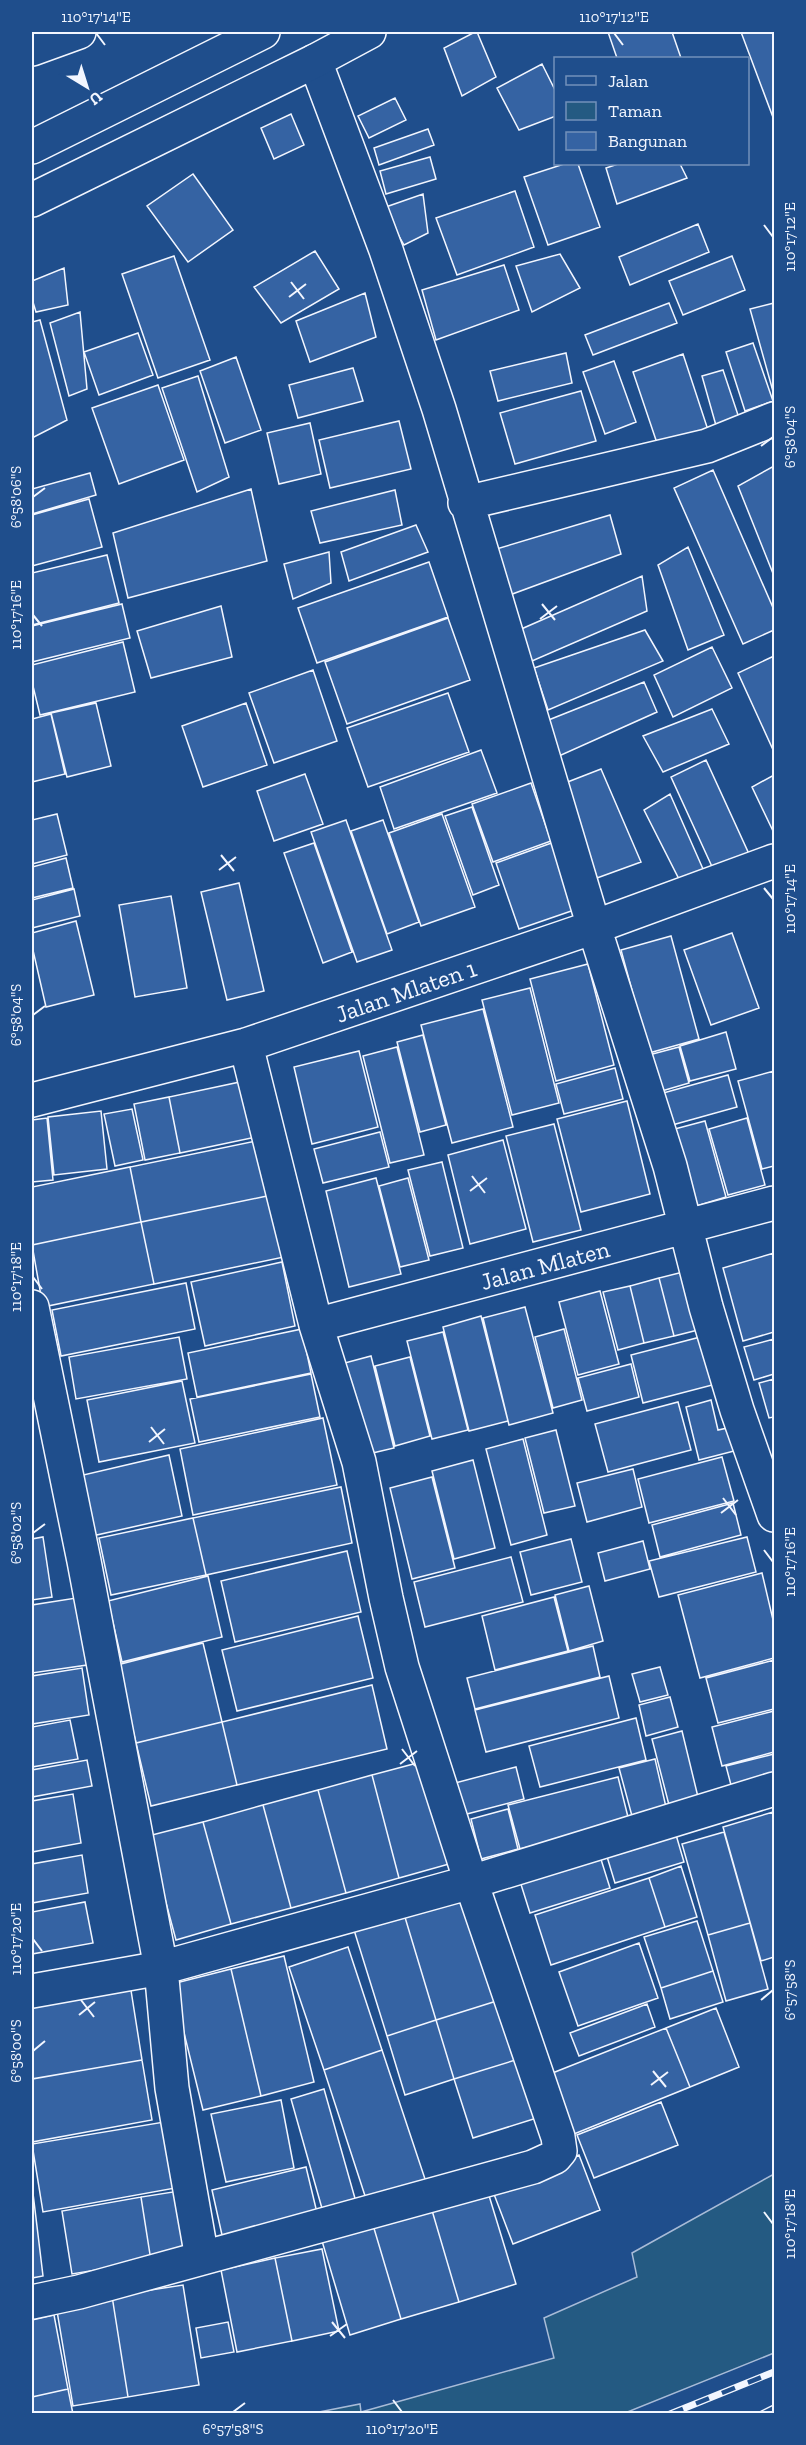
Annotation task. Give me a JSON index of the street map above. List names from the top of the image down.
{
  "streets": {
    "main road": ["Jalan Mlaten 1", "Jalan Mlaten"]
  },
  "legend": ["Jalan", "Taman", "Bangunan"],
  "north": "bottom right",
  "coordinates": [
    "110°17'14\"E",
    "110°17'12\"E",
    "6°58'04\"S",
    "6°58'06\"S",
    "110°17'16\"E",
    "110°17'18\"E",
    "6°58'02\"S",
    "110°17'20\"E",
    "6°57'58\"S",
    "6°58'00\"S"
  ]
}
